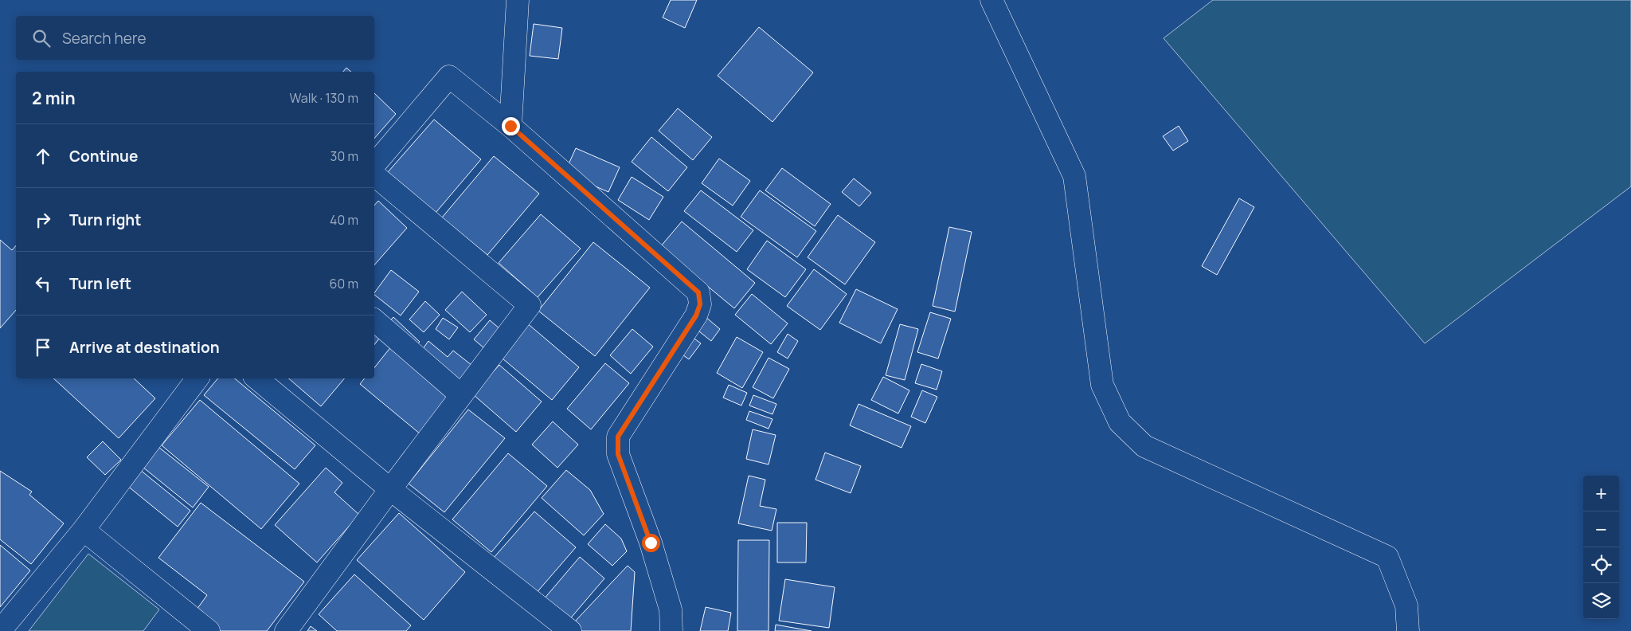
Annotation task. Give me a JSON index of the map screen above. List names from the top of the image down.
{
  "page": {
    "search": "Search here",
    "heading": ["2 min", "Walk · 130 m"],
    "list": [
      ["Continue", "30 m"],
      ["Turn right", "40 m"],
      ["Turn left", "60 m"],
      "Arrive at destination"
    ],
    "map_buttons": ["+", "−"]
  }
}
